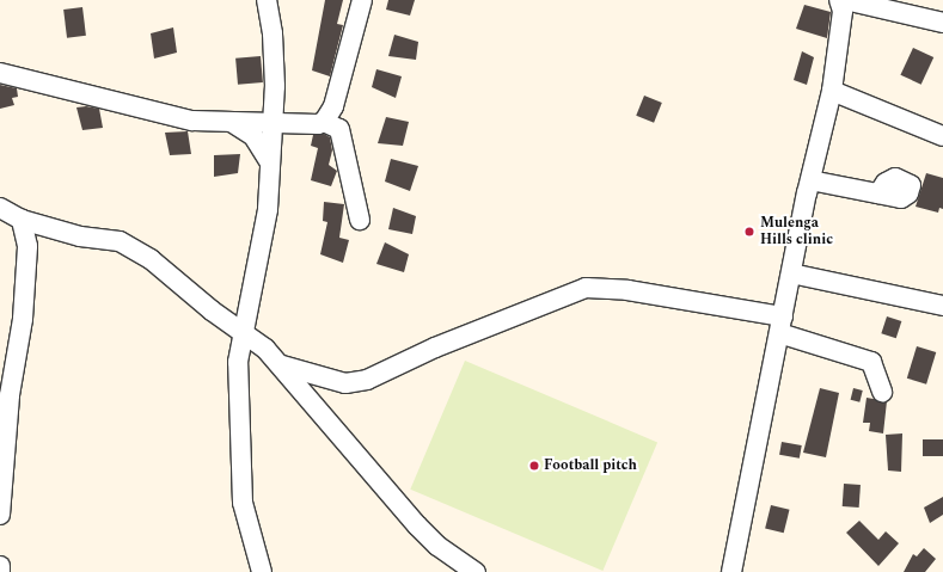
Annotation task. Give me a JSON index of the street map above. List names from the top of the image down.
{
  "places": ["Mulenga Hills clinic", "Football pitch"]
}
